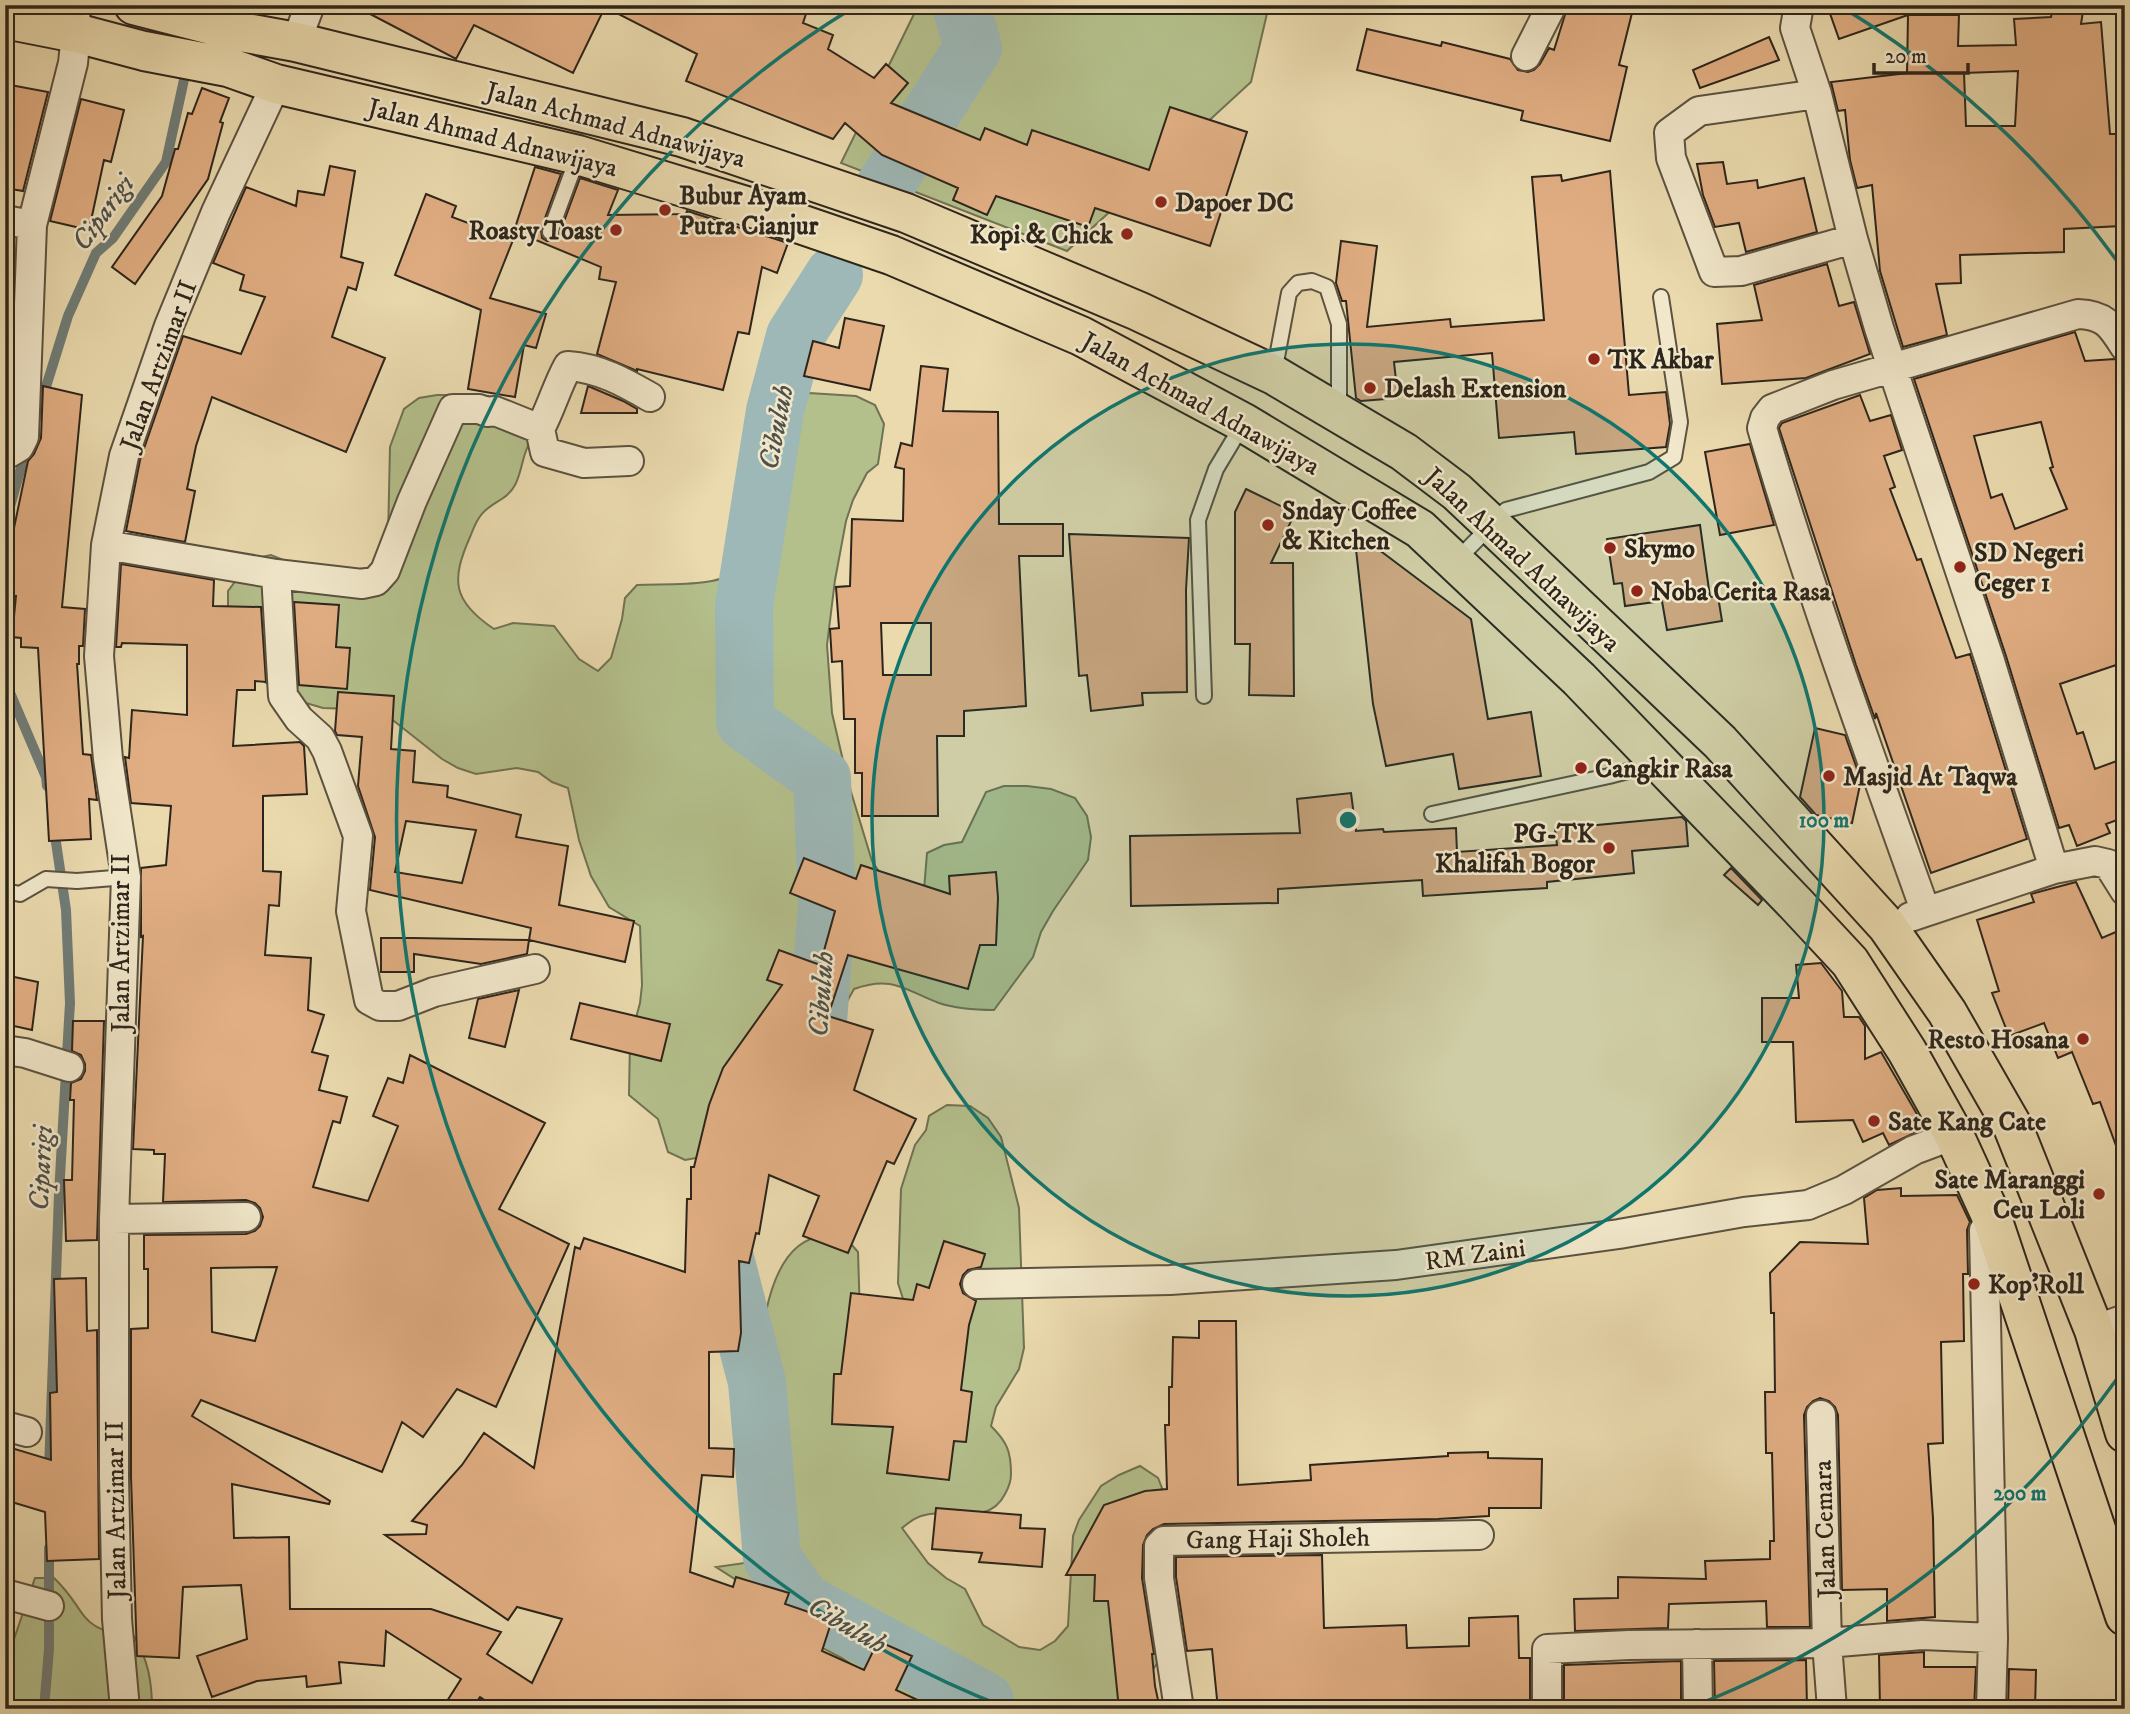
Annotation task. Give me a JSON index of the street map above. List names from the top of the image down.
{
  "streets": {
    "main road": ["Jalan Achmad Adnawijaya", "Jalan Ahmad Adnawijaya"],
    "street": [
      "Jalan Artzimar II",
      "RM Zaini",
      "Jalan Cemara",
      "Gang Haji Sholeh"
    ]
  },
  "crossings": [
    ["Jalan Achmad Adnawijaya", "Jalan Ahmad Adnawijaya"],
    ["Jalan Achmad Adnawijaya", "Jalan Artzimar II"],
    ["Jalan Achmad Adnawijaya", "RM Zaini"],
    ["Jalan Ahmad Adnawijaya", "Jalan Artzimar II"]
  ],
  "water": ["Ciparigi", "Cibuluh"],
  "places": [
    "Dapoer DC",
    "Bubur Ayam Putra Cianjur",
    "Roasty Toast",
    "Kopi & Chick",
    "TK Akbar",
    "Delash Extension",
    "Snday Coffee & Kitchen",
    "Skymo",
    "SD Negeri Ceger 1",
    "Noba Cerita Rasa",
    "Cangkir Rasa",
    "Masjid At Taqwa",
    "PG-TK Khalifah Bogor",
    "Resto Hosana",
    "Sate Kang Cate",
    "Sate Maranggi Ceu Loli",
    "Kop'Roll"
  ],
  "scale_bar": "20 m",
  "rings": ["100 m", "200 m"]
}
